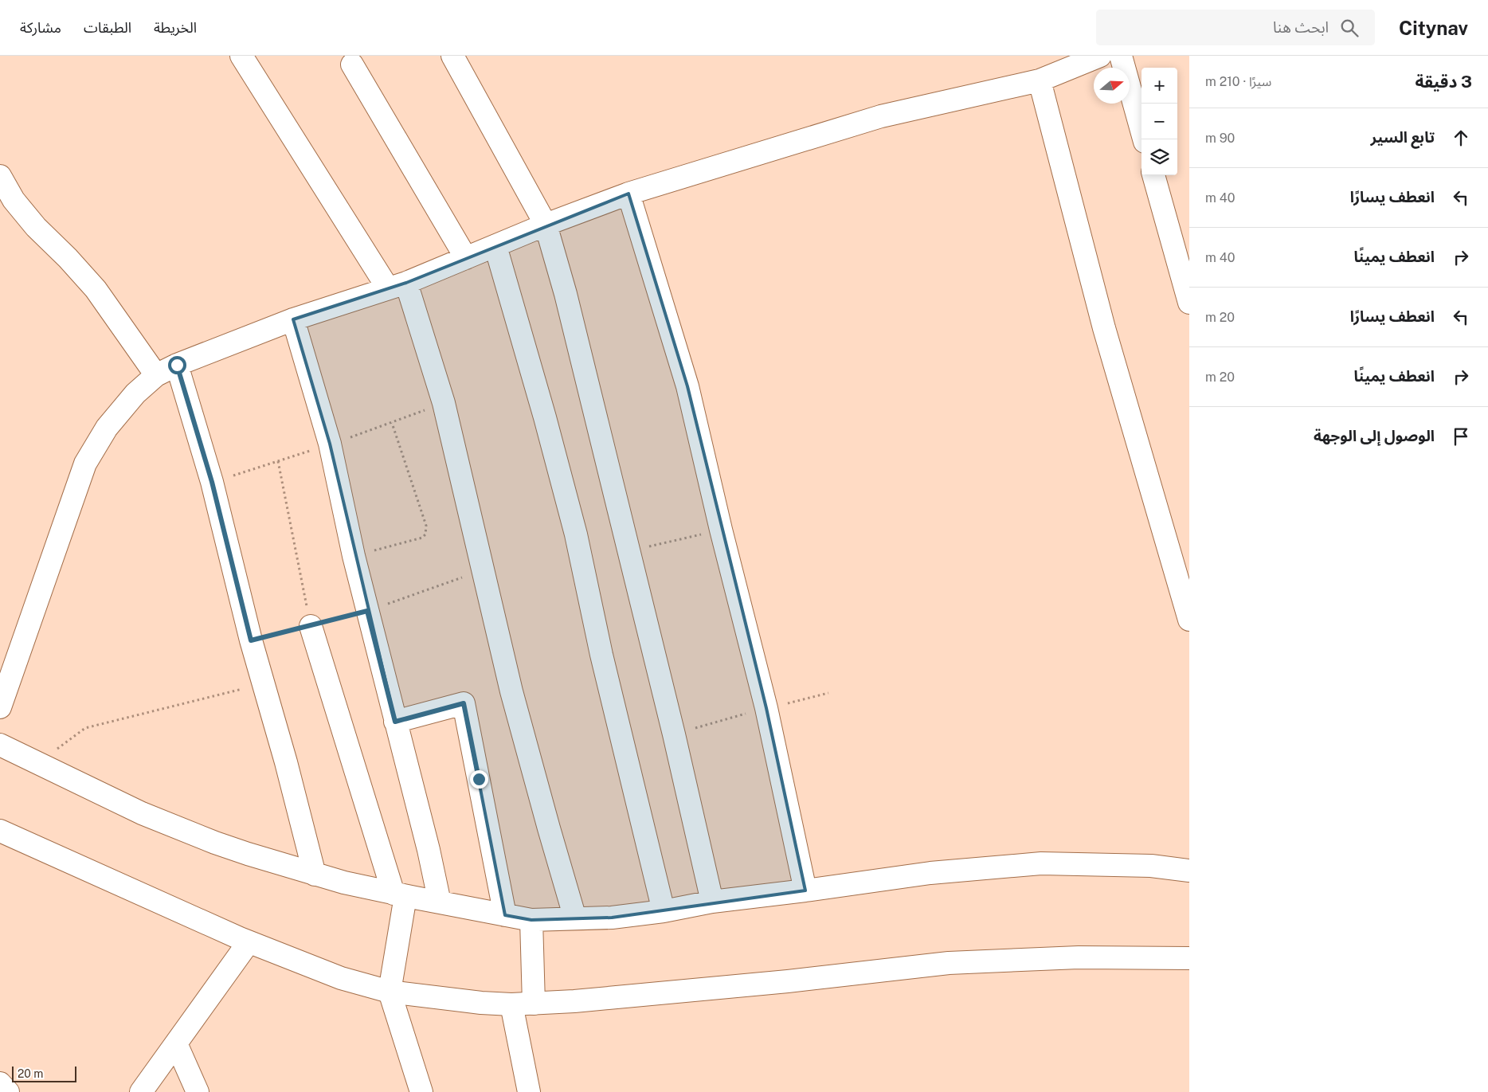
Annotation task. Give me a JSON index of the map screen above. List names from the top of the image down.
{
  "scale_bar": "20 m",
  "north": "right",
  "page": {
    "header": "Citynav",
    "search": "ابحث هنا",
    "nav": ["الخريطة", "الطبقات", "مشاركة"],
    "heading": ["3 دقيقة", "سيرًا · 210 m"],
    "map_buttons": ["+", "−"],
    "list": [
      ["تابع السير", "90 m"],
      ["انعطف يسارًا", "40 m"],
      ["انعطف يمينًا", "40 m"],
      ["انعطف يسارًا", "20 m"],
      ["انعطف يمينًا", "20 m"],
      "الوصول إلى الوجهة"
    ],
    "scale": "20 m"
  }
}
